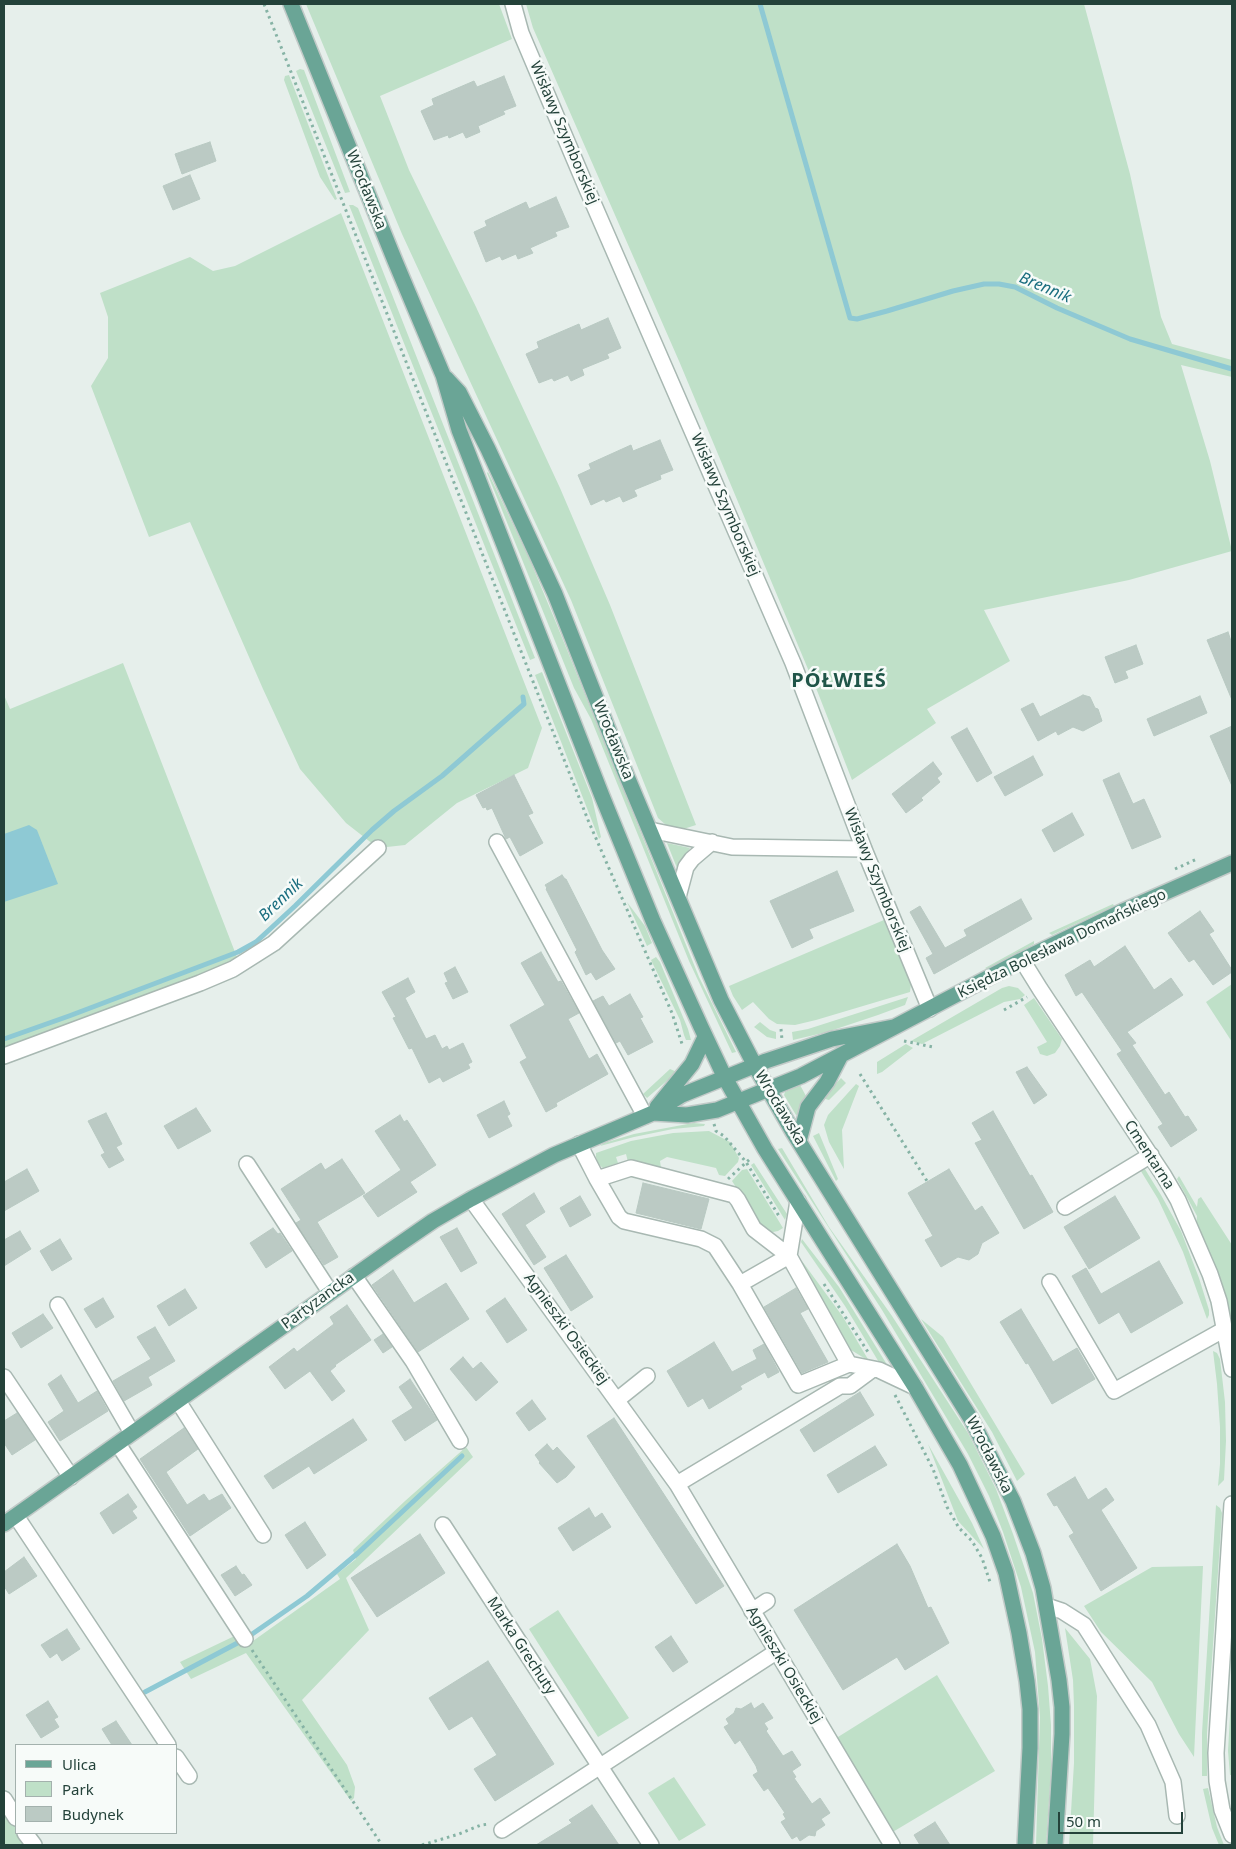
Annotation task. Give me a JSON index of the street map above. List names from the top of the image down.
{
  "streets": {
    "main road": ["Wrocławska", "Księdza Bolesława Domańskiego", "Partyzancka"],
    "street": [
      "Wisławy Szymborskiej",
      "Cmentarna",
      "Agnieszki Osieckiej",
      "Marka Grechuty"
    ]
  },
  "crossings": [
    ["Wisławy Szymborskiej", "Księdza Bolesława Domańskiego"],
    ["Wrocławska", "Księdza Bolesława Domańskiego"],
    ["Wrocławska", "Partyzancka"],
    ["Księdza Bolesława Domańskiego", "Cmentarna"],
    ["Księdza Bolesława Domańskiego", "Partyzancka"],
    ["Partyzancka", "Agnieszki Osieckiej"]
  ],
  "districts": ["PÓŁWIEŚ"],
  "water": ["Brennik"],
  "legend": ["Ulica", "Park", "Budynek"],
  "scale_bar": "50 m"
}
